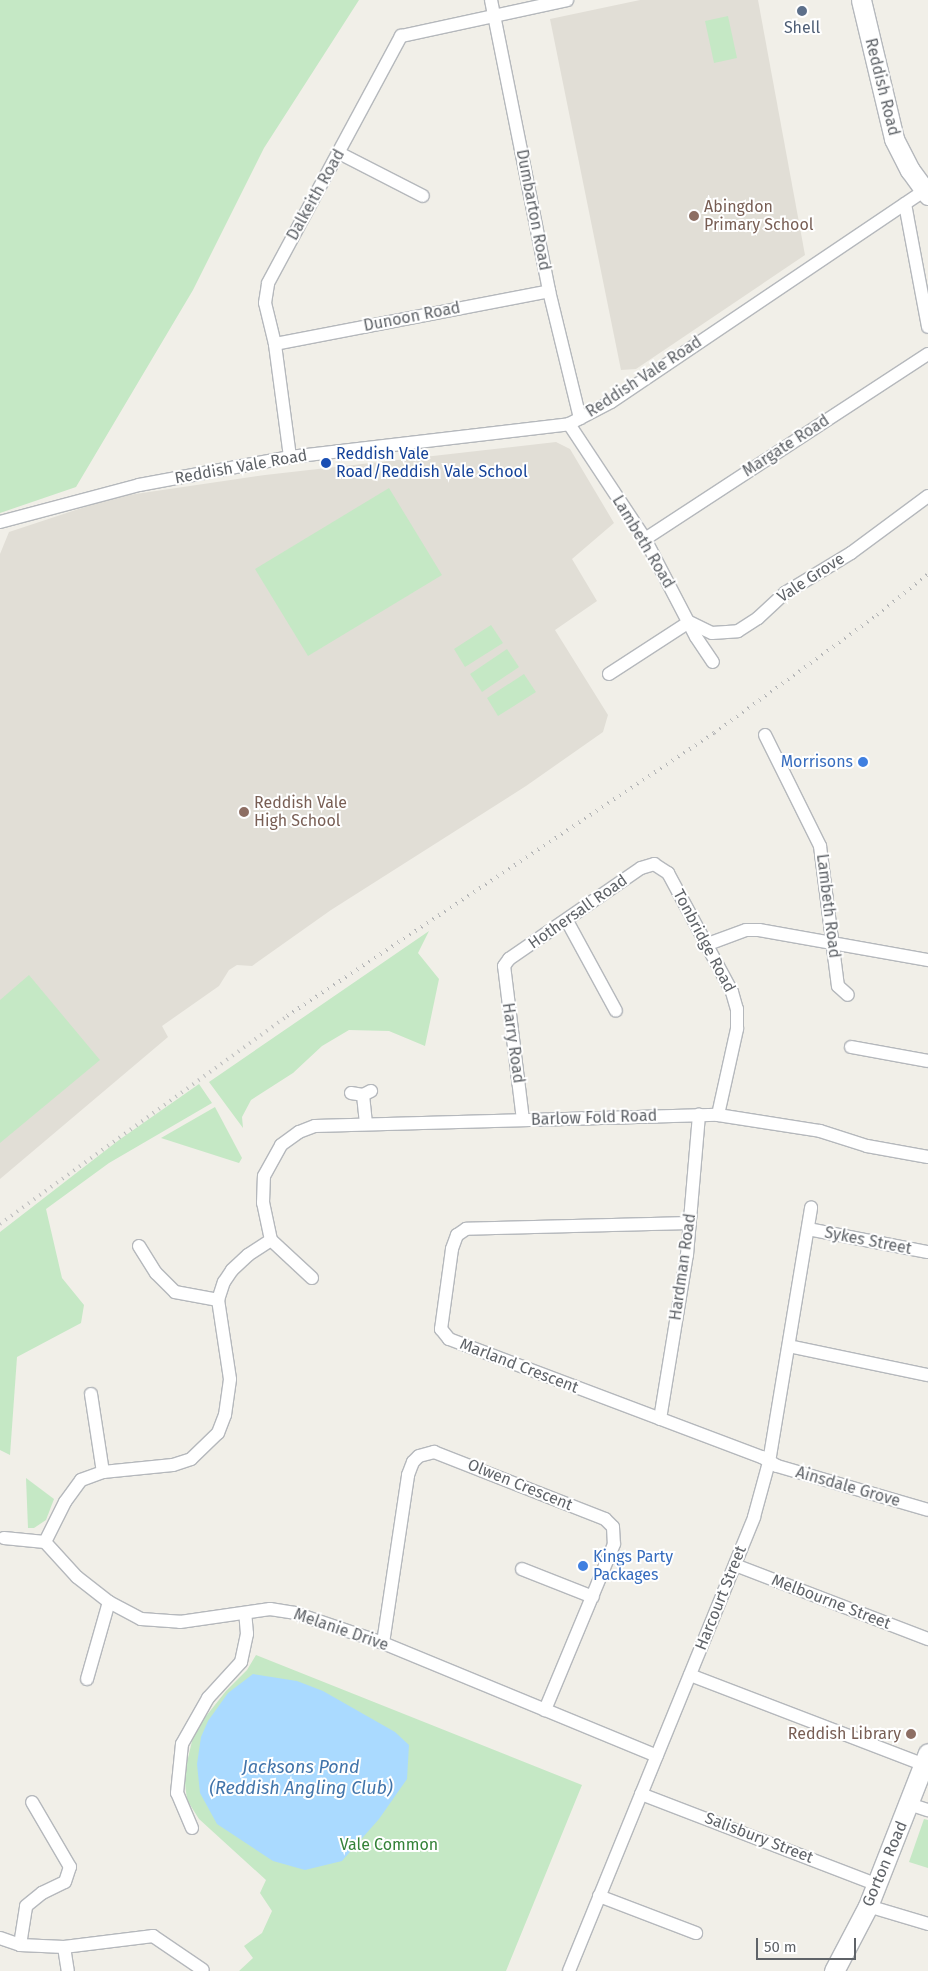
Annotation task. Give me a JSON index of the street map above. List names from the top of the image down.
{
  "streets": {
    "main road": ["Reddish Road", "Gorton Road"],
    "street": [
      "Dalkeith Road",
      "Dumbarton Road",
      "Dunoon Road",
      "Reddish Vale Road",
      "Margate Road",
      "Lambeth Road",
      "Vale Grove",
      "Hothersall Road",
      "Tonbridge Road",
      "Harry Road",
      "Barlow Fold Road",
      "Sykes Street",
      "Hardman Road",
      "Marland Crescent",
      "Olwen Crescent",
      "Ainsdale Grove",
      "Harcourt Street",
      "Melbourne Street",
      "Melanie Drive",
      "Salisbury Street"
    ]
  },
  "crossings": [
    ["Reddish Road", "Reddish Vale Road"],
    ["Dalkeith Road", "Dumbarton Road"],
    ["Dalkeith Road", "Dunoon Road"],
    ["Dalkeith Road", "Reddish Vale Road"],
    ["Dumbarton Road", "Dunoon Road"],
    ["Dumbarton Road", "Reddish Vale Road"],
    ["Dumbarton Road", "Lambeth Road"],
    ["Reddish Vale Road", "Lambeth Road"],
    ["Margate Road", "Lambeth Road"],
    ["Lambeth Road", "Vale Grove"],
    ["Hothersall Road", "Tonbridge Road"],
    ["Hothersall Road", "Harry Road"],
    ["Tonbridge Road", "Barlow Fold Road"],
    ["Harry Road", "Barlow Fold Road"],
    ["Barlow Fold Road", "Hardman Road"],
    ["Sykes Street", "Harcourt Street"],
    ["Hardman Road", "Marland Crescent"],
    ["Marland Crescent", "Ainsdale Grove"],
    ["Marland Crescent", "Harcourt Street"],
    ["Olwen Crescent", "Melanie Drive"],
    ["Ainsdale Grove", "Harcourt Street"],
    ["Harcourt Street", "Melbourne Street"],
    ["Harcourt Street", "Melanie Drive"],
    ["Harcourt Street", "Salisbury Street"],
    ["Salisbury Street", "Gorton Road"]
  ],
  "water": ["Jacksons Pond (Reddish Angling Club)"],
  "parks": ["Vale Common"],
  "places": [
    "Shell",
    "Abingdon Primary School",
    "Reddish Vale Road/Reddish Vale School",
    "Morrisons",
    "Reddish Vale High School",
    "Kings Party Packages",
    "Reddish Library"
  ],
  "scale_bar": "50 m"
}
